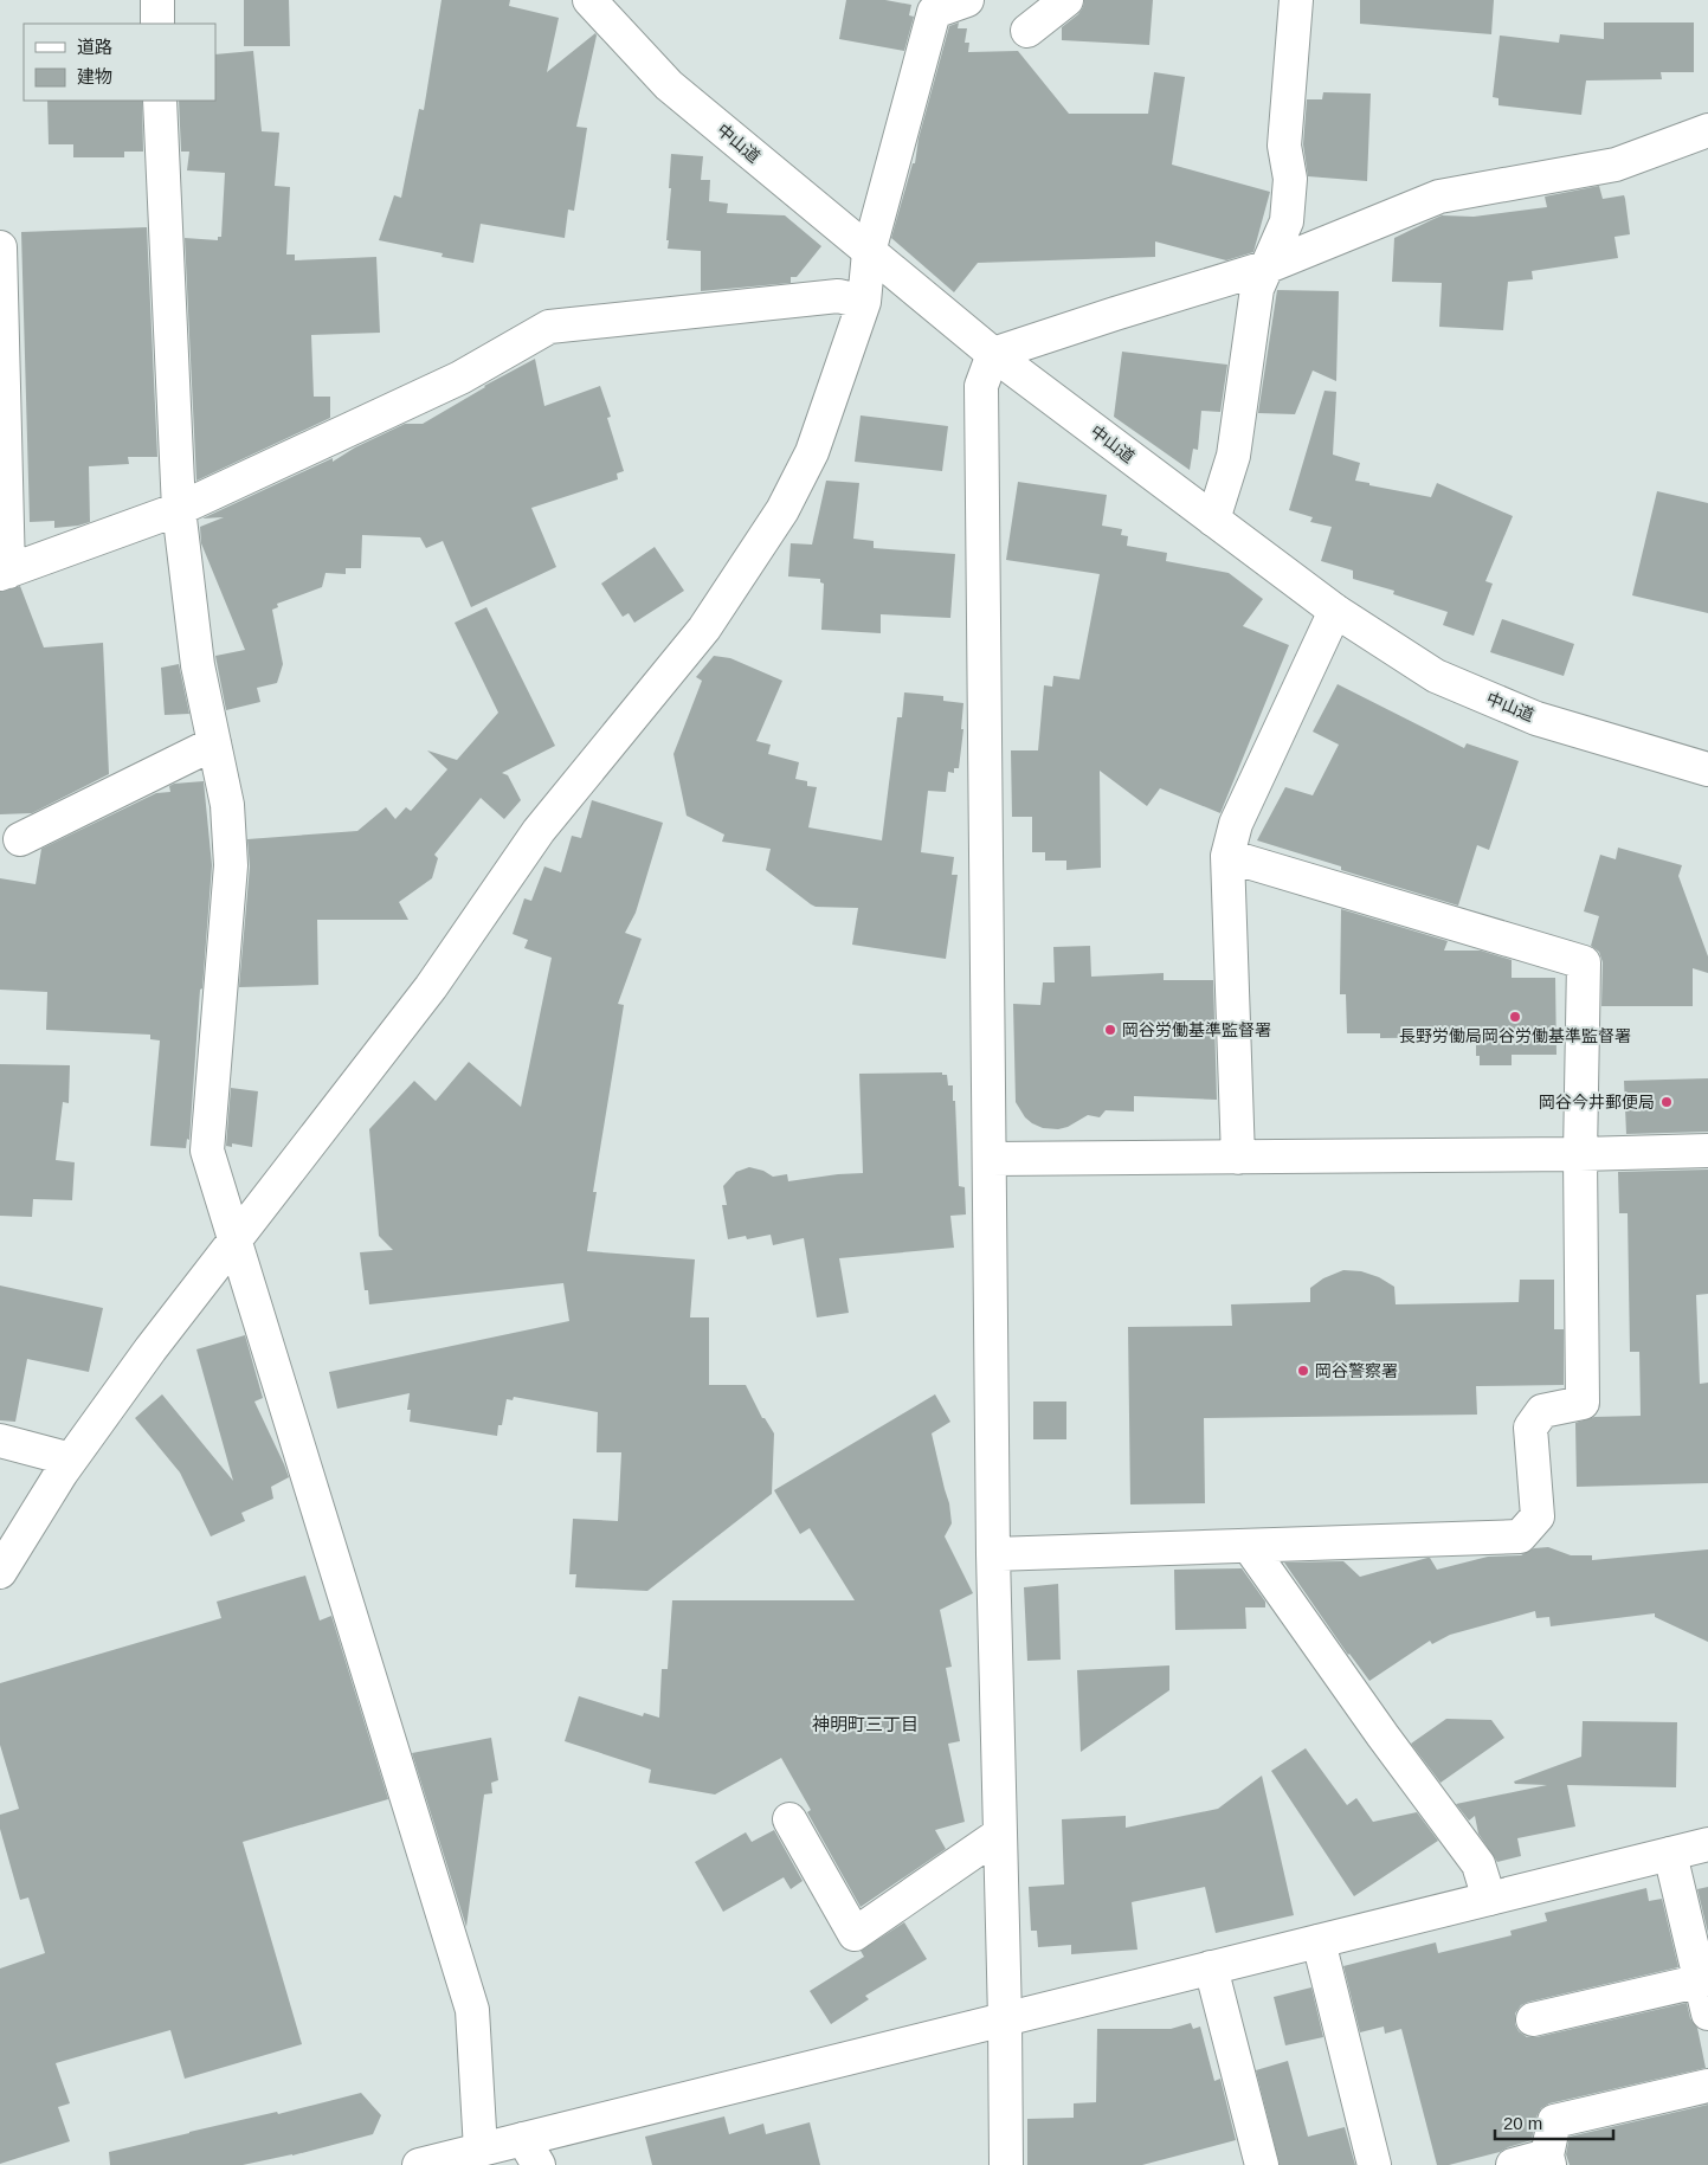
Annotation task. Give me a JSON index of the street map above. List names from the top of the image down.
{
  "streets": {
    "main road": ["中山道"]
  },
  "districts": ["神明町三丁目"],
  "places": [
    "長野労働局岡谷労働基準監督署",
    "岡谷労働基準監督署",
    "岡谷今井郵便局",
    "岡谷警察署"
  ],
  "legend": ["道路", "建物"],
  "scale_bar": "20 m"
}
